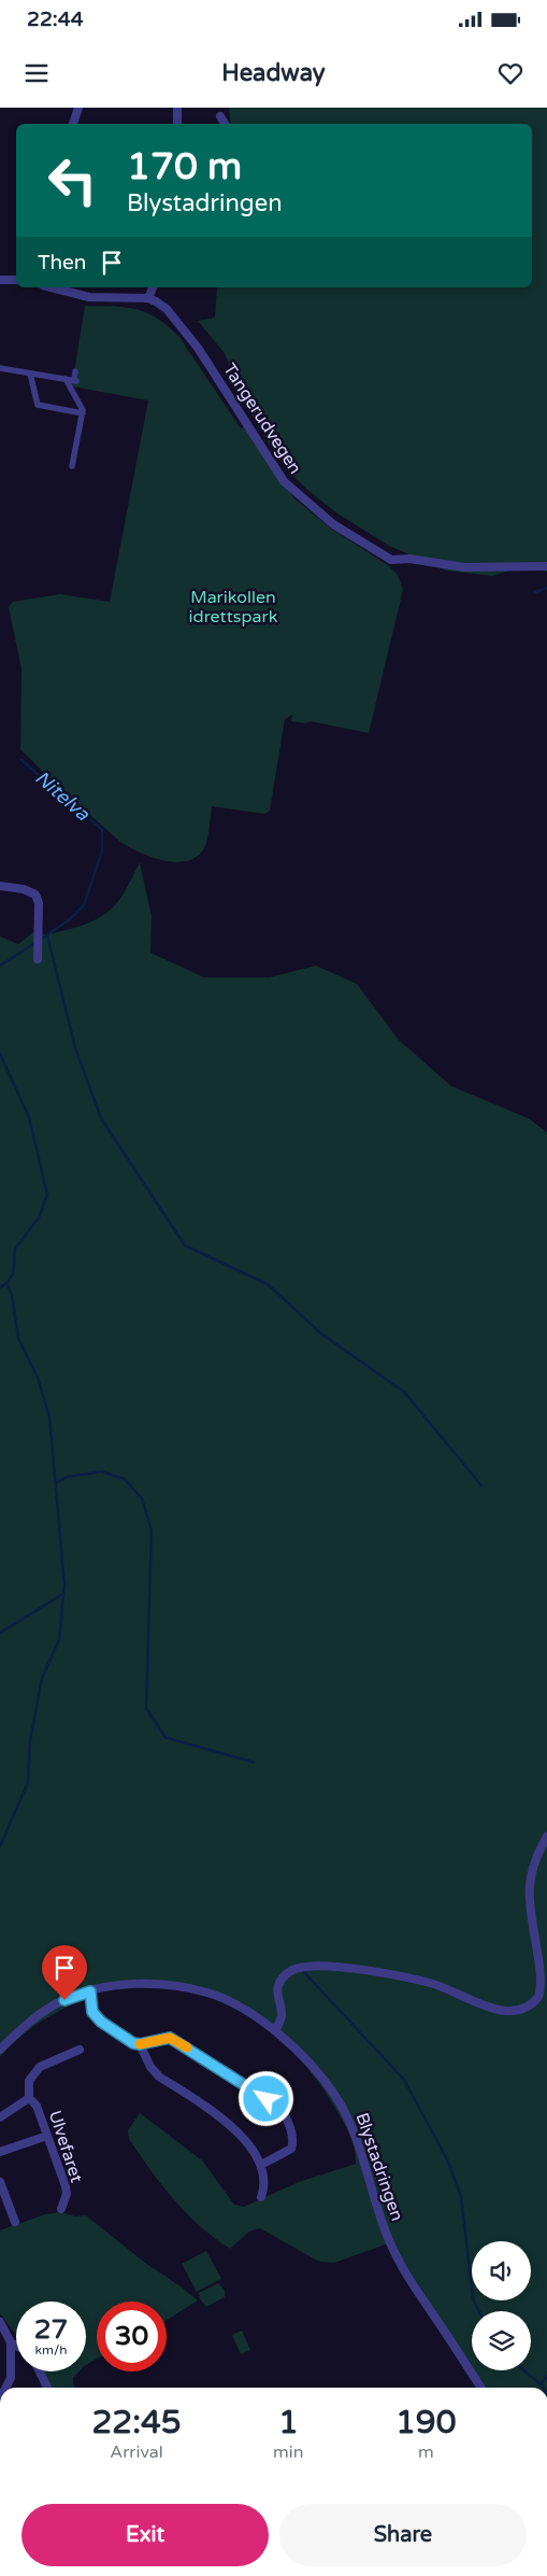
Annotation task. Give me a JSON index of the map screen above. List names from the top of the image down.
{
  "streets": {
    "street": ["Tangerudvegen", "Ulvefaret", "Blystadringen"]
  },
  "water": ["Nitelva"],
  "parks": ["Marikollen idrettspark"],
  "page": {
    "status": "22:44",
    "header": "Headway",
    "turn": ["170 m", "Blystadringen"],
    "then": "Then",
    "speed": "27 km/h",
    "limit": "30",
    "eta": [
      "22:45",
      "Arrival",
      "1",
      "min",
      "190",
      "m"
    ],
    "buttons": ["Exit", "Share"]
  }
}
